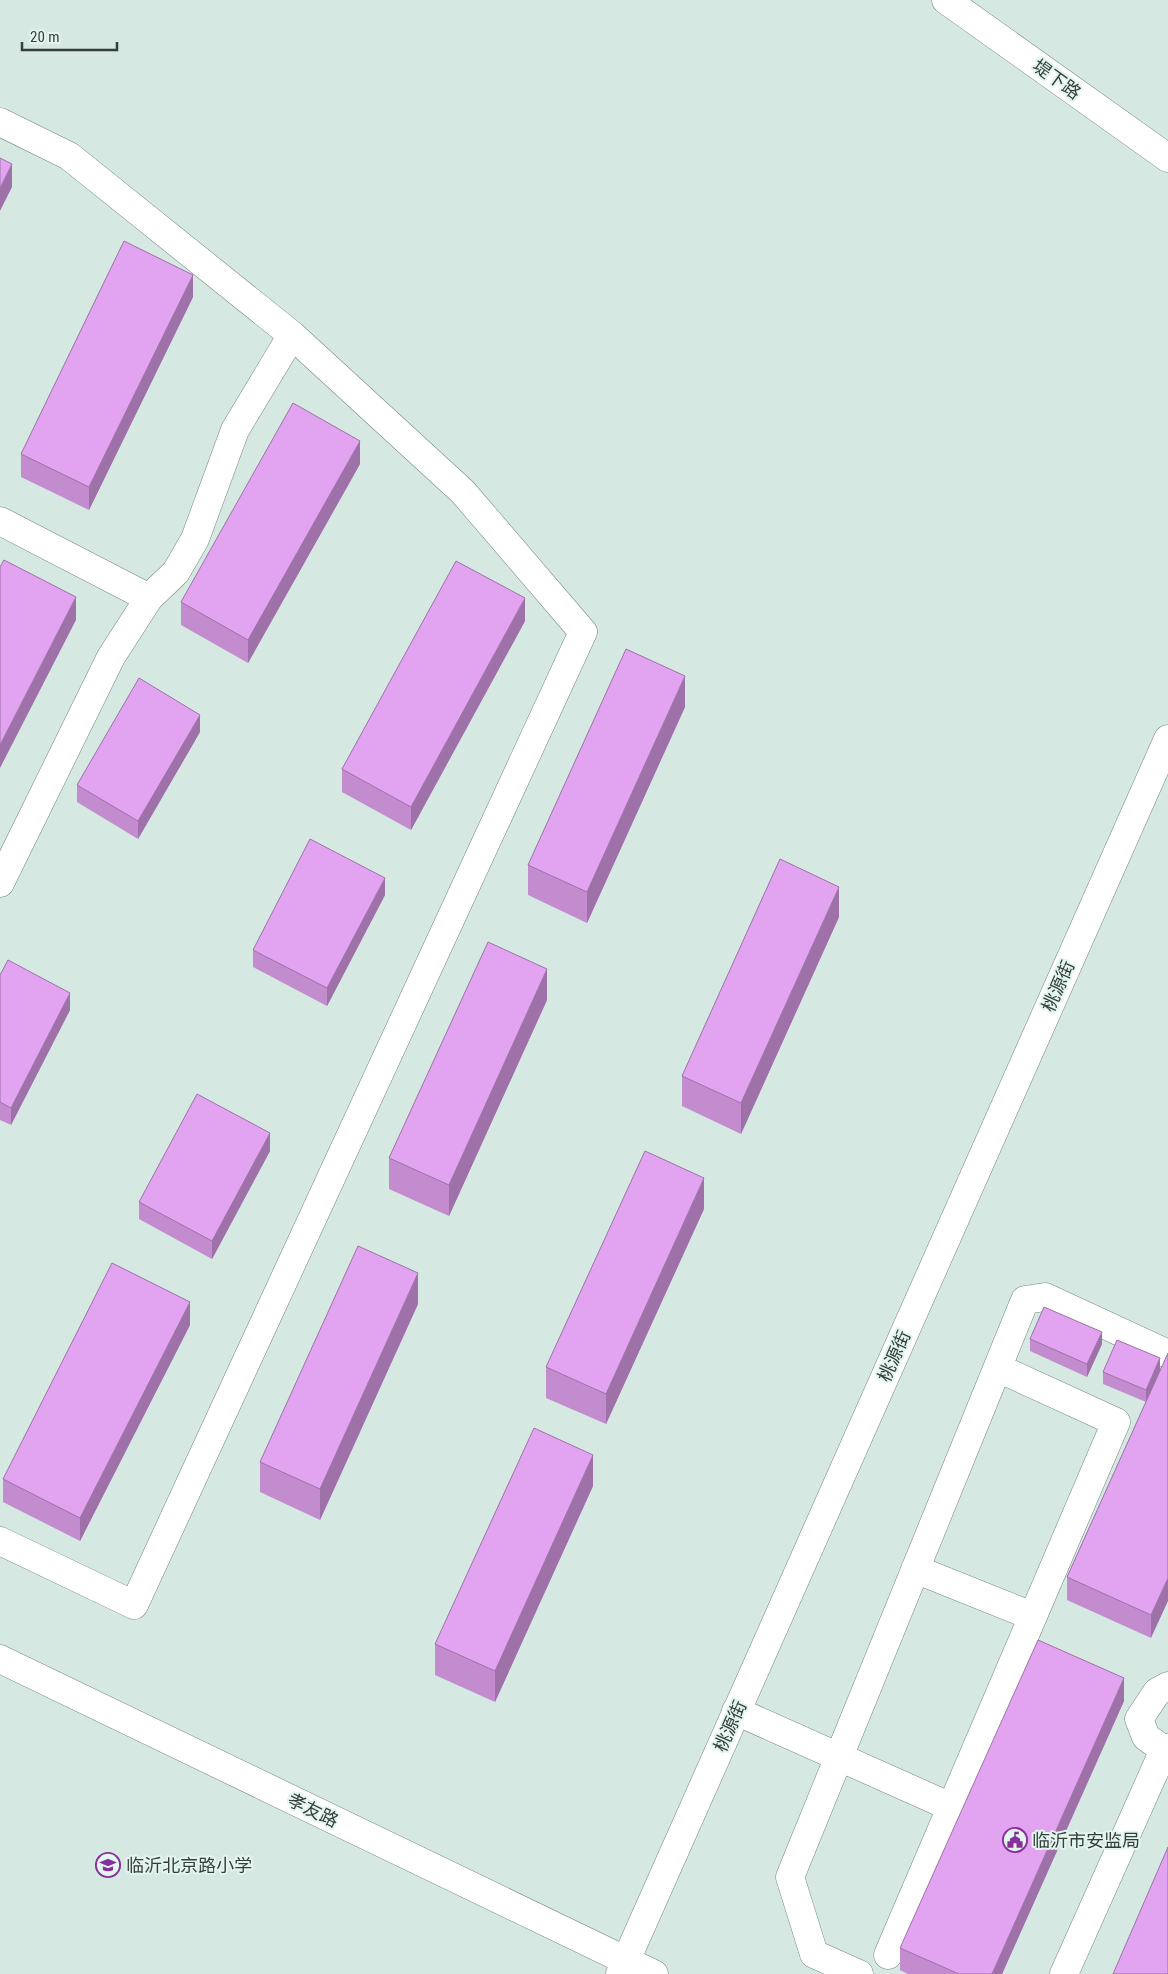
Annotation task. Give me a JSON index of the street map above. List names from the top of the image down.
{
  "streets": {
    "street": ["堤下路", "桃源街", "孝友路"]
  },
  "crossings": [
    ["桃源街", "孝友路"]
  ],
  "places": {
    "public building": ["临沂市安监局"],
    "school or university": ["临沂北京路小学"]
  },
  "scale_bar": "20 m"
}
